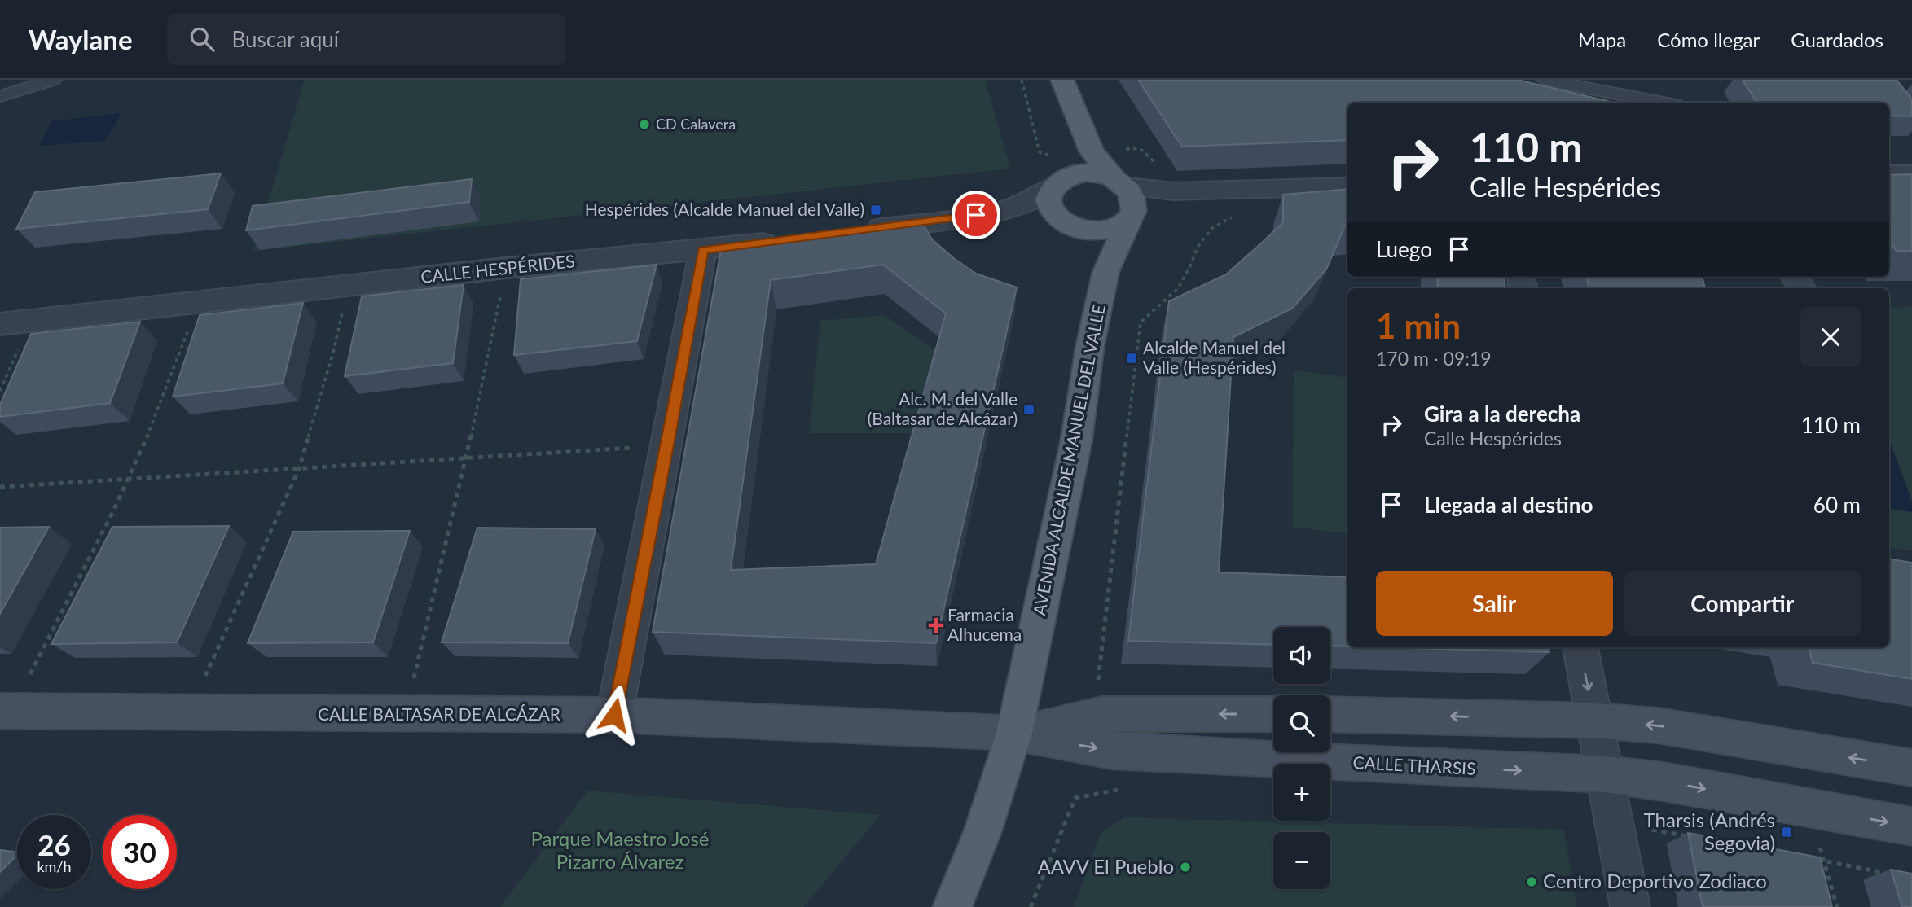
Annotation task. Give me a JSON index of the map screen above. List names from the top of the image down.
{
  "streets": {
    "main road": ["AVENIDA ALCALDE MANUEL DEL VALLE", "CALLE BALTASAR DE ALCÁZAR", "CALLE THARSIS"],
    "street": ["CALLE HESPÉRIDES"]
  },
  "crossings": [
    ["AVENIDA ALCALDE MANUEL DEL VALLE", "CALLE BALTASAR DE ALCÁZAR"],
    ["AVENIDA ALCALDE MANUEL DEL VALLE", "CALLE THARSIS"],
    ["CALLE BALTASAR DE ALCÁZAR", "CALLE THARSIS"]
  ],
  "parks": ["Parque Maestro José Pizarro Álvarez"],
  "places": {
    "other": ["CD Calavera", "AAVV El Pueblo", "Centro Deportivo Zodiaco"],
    "transit": [
      "Hespérides (Alcalde Manuel del Valle)",
      "Alcalde Manuel del Valle (Hespérides)",
      "Alc. M. del Valle (Baltasar de Alcázar)",
      "Tharsis (Andrés Segovia)"
    ],
    "health": ["Farmacia Alhucema"]
  },
  "page": {
    "header": "Waylane",
    "search": "Buscar aquí",
    "nav": ["Mapa", "Cómo llegar", "Guardados"],
    "turn": ["110 m", "Calle Hespérides"],
    "then": "Luego",
    "heading": ["1 min", "170 m · 09:19"],
    "list": [
      {
        "name": "Gira a la derecha",
        "note": "Calle Hespérides",
        "value": "110 m"
      },
      {
        "name": "Llegada al destino",
        "value": "60 m"
      }
    ],
    "buttons": ["Salir", "Compartir"],
    "map_buttons": ["+", "−"],
    "speed": "26 km/h",
    "limit": "30"
  }
}
